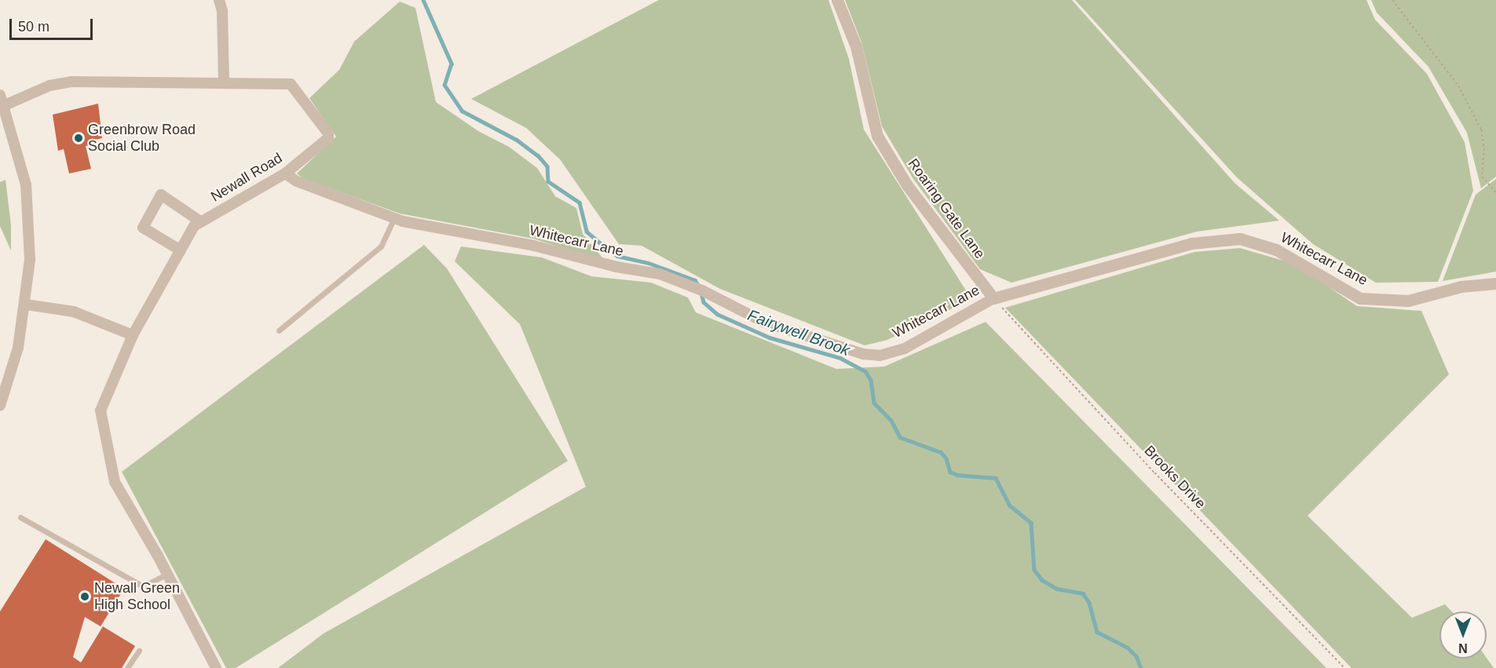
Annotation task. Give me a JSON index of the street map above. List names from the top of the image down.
{
  "streets": {
    "street": ["Newall Road", "Roaring Gate Lane", "Whitecarr Lane"],
    "path": ["Brooks Drive"]
  },
  "crossings": [
    ["Newall Road", "Whitecarr Lane"],
    ["Roaring Gate Lane", "Whitecarr Lane"],
    ["Roaring Gate Lane", "Brooks Drive"],
    ["Whitecarr Lane", "Brooks Drive"]
  ],
  "water": ["Fairywell Brook"],
  "places": ["Greenbrow Road Social Club", "Newall Green High School"],
  "scale_bar": "50 m",
  "north": "bottom"
}
